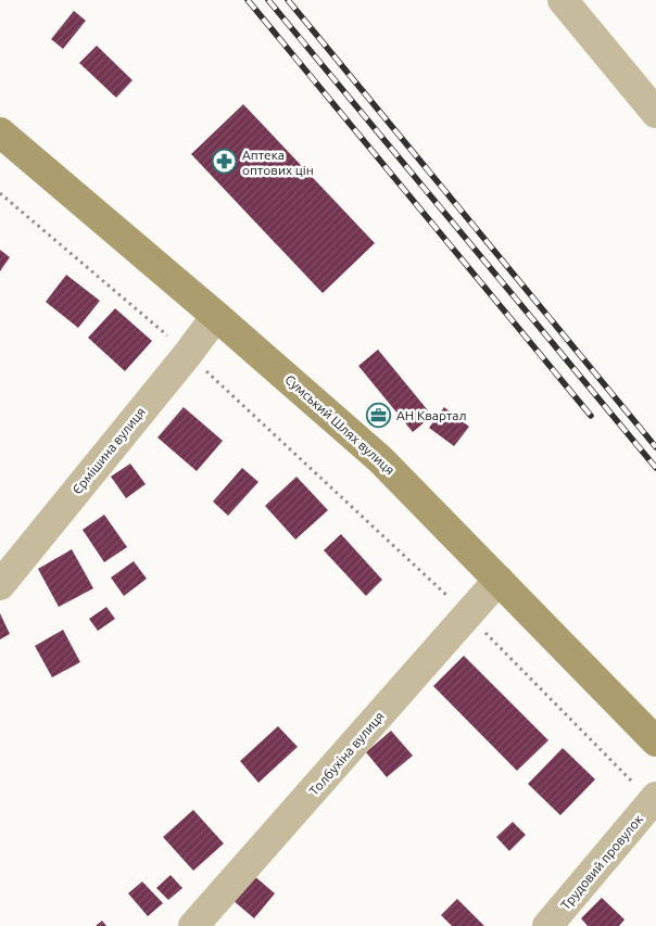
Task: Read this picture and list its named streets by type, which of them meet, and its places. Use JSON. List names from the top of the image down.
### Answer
{
  "streets": {
    "main road": ["Сумський Шлях вулиця"],
    "street": ["Єрмішина вулиця", "Толбухіна вулиця", "Трудовий провулок"]
  },
  "crossings": [
    ["Сумський Шлях вулиця", "Єрмішина вулиця"],
    ["Сумський Шлях вулиця", "Толбухіна вулиця"]
  ],
  "places": {
    "pharmacy": ["Аптека оптових цін"],
    "office": ["АН Квартал"]
  }
}
